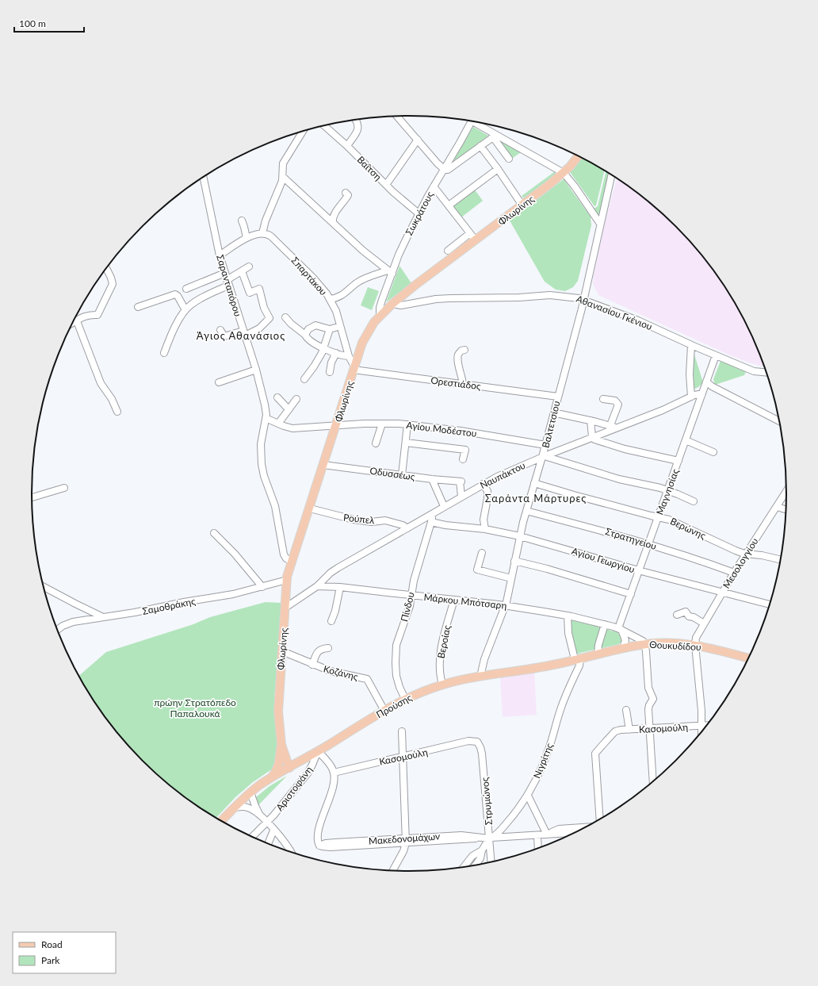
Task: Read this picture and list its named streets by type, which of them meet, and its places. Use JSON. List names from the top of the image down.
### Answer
{
  "streets": {
    "main road": ["Φλωρίνης", "Θουκυδίδου", "Προύσης"],
    "street": [
      "Βαΐτση",
      "Σωκράτους",
      "Σπαρτάκου",
      "Σαρανταπόρου",
      "Αθανασίου Γκένιου",
      "Ορεστιάδος",
      "Βαλτετσίου",
      "Αγίου Μοδέστου",
      "Οδυσσέως",
      "Ναυπάκτου",
      "Μαγνησίας",
      "Ρούπελ",
      "Βερώνης",
      "Στρατηγείου",
      "Αγίου Γεωργίου",
      "Μεσολογγίου",
      "Μάρκου Μπότσαρη",
      "Σαμοθράκης",
      "Πίνδου",
      "Βεροίας",
      "Κοζάνης",
      "Κασομούλη",
      "Νιγρίτης",
      "Αριστοφάνη",
      "Στρυμώνος"
    ]
  },
  "crossings": [
    ["Βαΐτση", "Σωκράτους"],
    ["Φλωρίνης", "Σωκράτους"],
    ["Φλωρίνης", "Σπαρτάκου"],
    ["Φλωρίνης", "Σαρανταπόρου"],
    ["Φλωρίνης", "Αθανασίου Γκένιου"],
    ["Φλωρίνης", "Ορεστιάδος"],
    ["Φλωρίνης", "Αγίου Μοδέστου"],
    ["Φλωρίνης", "Οδυσσέως"],
    ["Φλωρίνης", "Ρούπελ"],
    ["Φλωρίνης", "Σαμοθράκης"],
    ["Φλωρίνης", "Κοζάνης"],
    ["Φλωρίνης", "Προύσης"],
    ["Σπαρτάκου", "Ορεστιάδος"],
    ["Σαρανταπόρου", "Αγίου Μοδέστου"],
    ["Αθανασίου Γκένιου", "Βαλτετσίου"],
    ["Αθανασίου Γκένιου", "Μαγνησίας"],
    ["Ορεστιάδος", "Βαλτετσίου"],
    ["Βαλτετσίου", "Αγίου Μοδέστου"],
    ["Βαλτετσίου", "Ναυπάκτου"],
    ["Βαλτετσίου", "Βερώνης"],
    ["Βαλτετσίου", "Στρατηγείου"],
    ["Βαλτετσίου", "Αγίου Γεωργίου"],
    ["Βαλτετσίου", "Μάρκου Μπότσαρη"],
    ["Βαλτετσίου", "Προύσης"],
    ["Οδυσσέως", "Ναυπάκτου"],
    ["Ναυπάκτου", "Μαγνησίας"],
    ["Ναυπάκτου", "Ρούπελ"],
    ["Ναυπάκτου", "Μάρκου Μπότσαρη"],
    ["Ναυπάκτου", "Πίνδου"],
    ["Μαγνησίας", "Βερώνης"],
    ["Μαγνησίας", "Στρατηγείου"],
    ["Μαγνησίας", "Αγίου Γεωργίου"],
    ["Μαγνησίας", "Μάρκου Μπότσαρη"],
    ["Βερώνης", "Μεσολογγίου"],
    ["Στρατηγείου", "Μεσολογγίου"],
    ["Αγίου Γεωργίου", "Μεσολογγίου"],
    ["Αγίου Γεωργίου", "Πίνδου"],
    ["Μεσολογγίου", "Θουκυδίδου"],
    ["Μάρκου Μπότσαρη", "Πίνδου"],
    ["Μάρκου Μπότσαρη", "Βεροίας"],
    ["Μάρκου Μπότσαρη", "Θουκυδίδου"],
    ["Πίνδου", "Προύσης"],
    ["Βεροίας", "Προύσης"],
    ["Θουκυδίδου", "Προύσης"],
    ["Κοζάνης", "Προύσης"],
    ["Προύσης", "Νιγρίτης"],
    ["Προύσης", "Αριστοφάνη"],
    ["Κασομούλη", "Στρυμώνος"],
    ["Νιγρίτης", "Στρυμώνος"]
  ],
  "districts": ["Άγιος Αθανάσιος", "Σαράντα Μάρτυρες"],
  "parks": ["πρώην Στρατόπεδο Παπαλουκά"],
  "legend": ["Road", "Park"],
  "scale_bar": "100 m"
}
